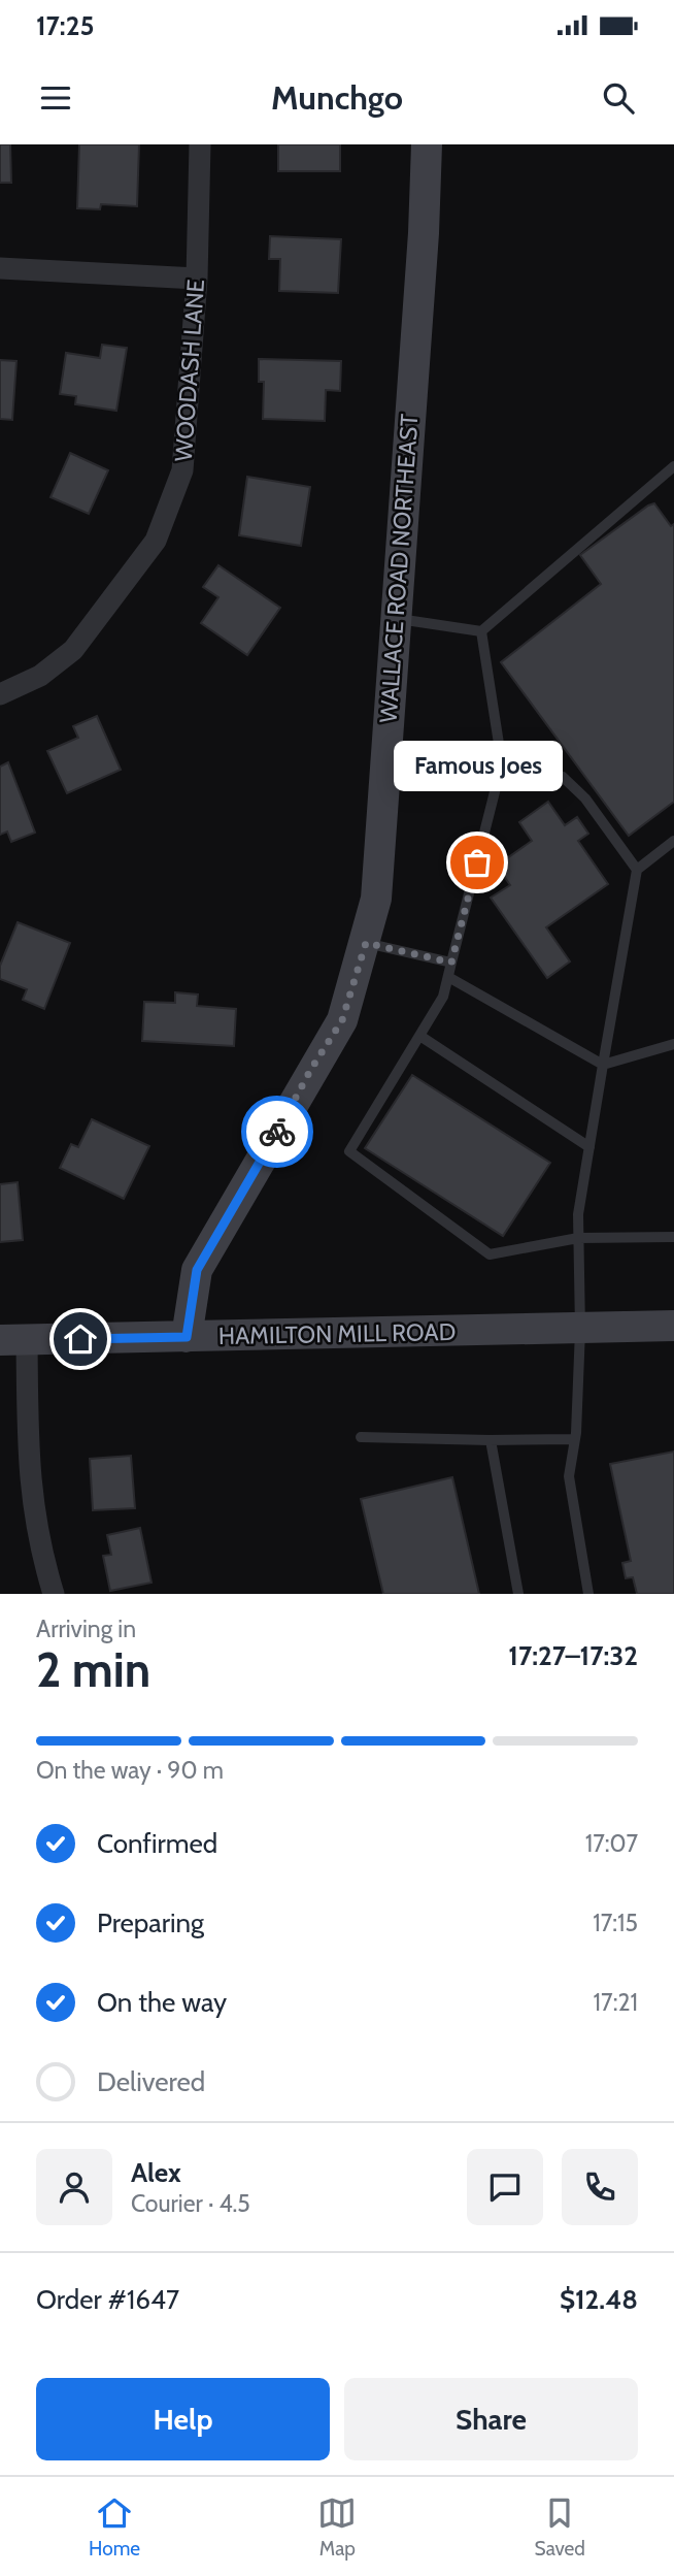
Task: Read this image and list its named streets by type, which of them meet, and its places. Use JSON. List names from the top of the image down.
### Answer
{
  "streets": {
    "street": ["WOODASH LANE", "WALLACE ROAD NORTHEAST", "HAMILTON MILL ROAD"]
  },
  "crossings": [
    ["WALLACE ROAD NORTHEAST", "HAMILTON MILL ROAD"]
  ],
  "places": ["Famous Joes"],
  "page": {
    "status": "17:25",
    "header": "Munchgo",
    "bubble": "Famous Joes",
    "heading": ["2 min", "Arriving in", "17:27–17:32"],
    "panel": [
      "Alex",
      "Courier · 4.5",
      "Order #1647",
      "$12.48"
    ],
    "bar": "On the way · 90 m",
    "list": [
      ["Confirmed", "17:07"],
      ["Preparing", "17:15"],
      ["On the way", "17:21"],
      "Delivered"
    ],
    "buttons": ["Help", "Share"],
    "tabs": ["Home", "Map", "Saved"]
  }
}
